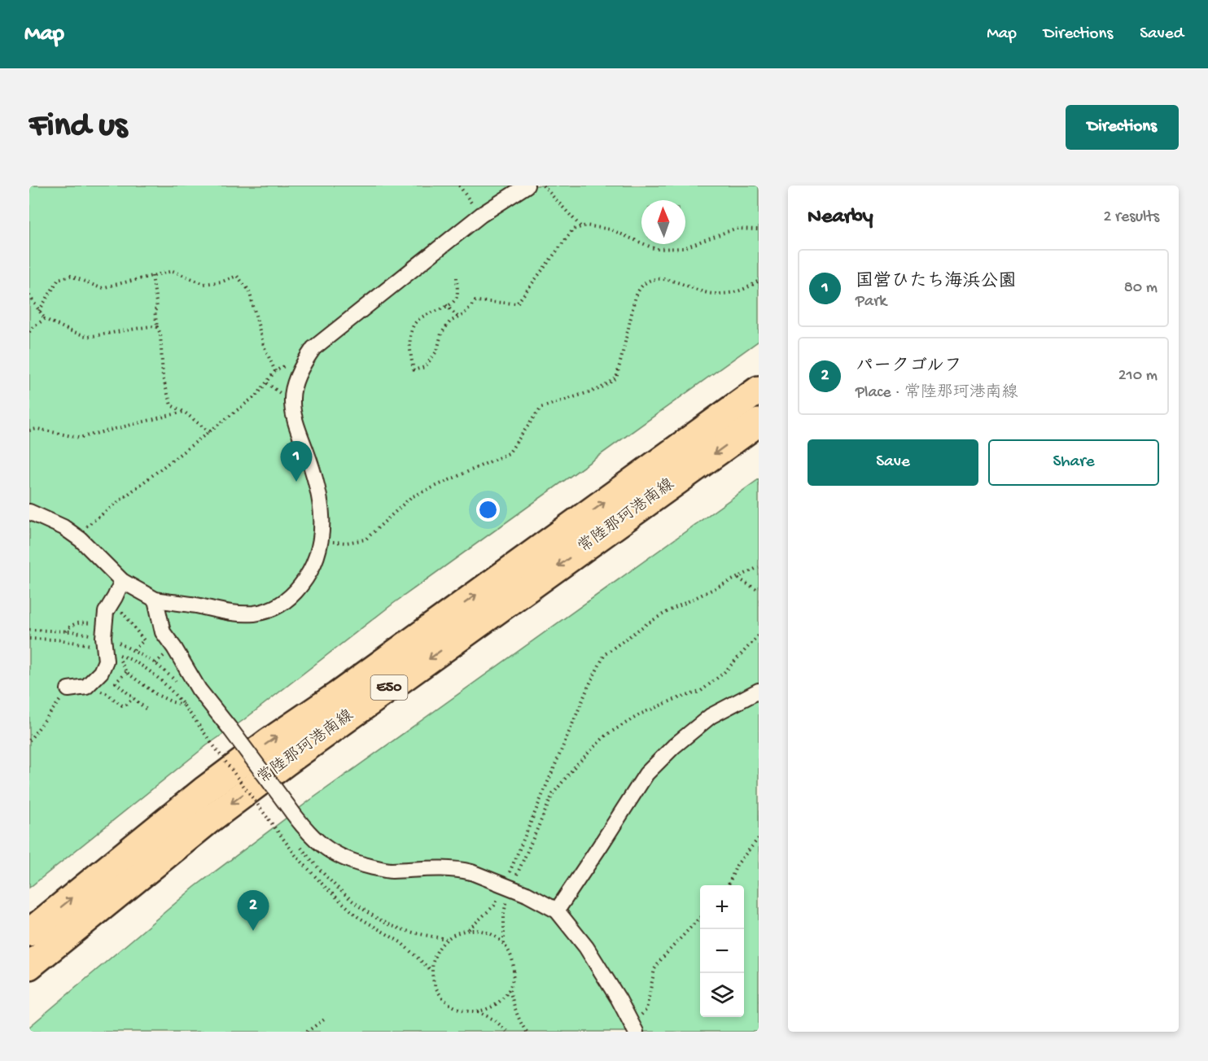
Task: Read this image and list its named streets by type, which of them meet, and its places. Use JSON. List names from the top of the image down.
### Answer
{
  "streets": {
    "highway": ["常陸那珂港南線", "E50"]
  },
  "north": "top",
  "page": {
    "header": "Map",
    "nav": ["Map", "Directions", "Saved"],
    "buttons": [
      "Directions",
      ["Save", "Share"]
    ],
    "title": "Find us",
    "heading": ["Nearby", "2 results"],
    "list": [
      {
        "mark": "1",
        "name": "国営ひたち海浜公園",
        "note": "Park",
        "value": "80 m"
      },
      {
        "mark": "2",
        "name": "パークゴルフ",
        "note": "Place · 常陸那珂港南線",
        "value": "210 m"
      }
    ],
    "pins": ["1", "2"],
    "map_buttons": ["+", "−"]
  }
}
